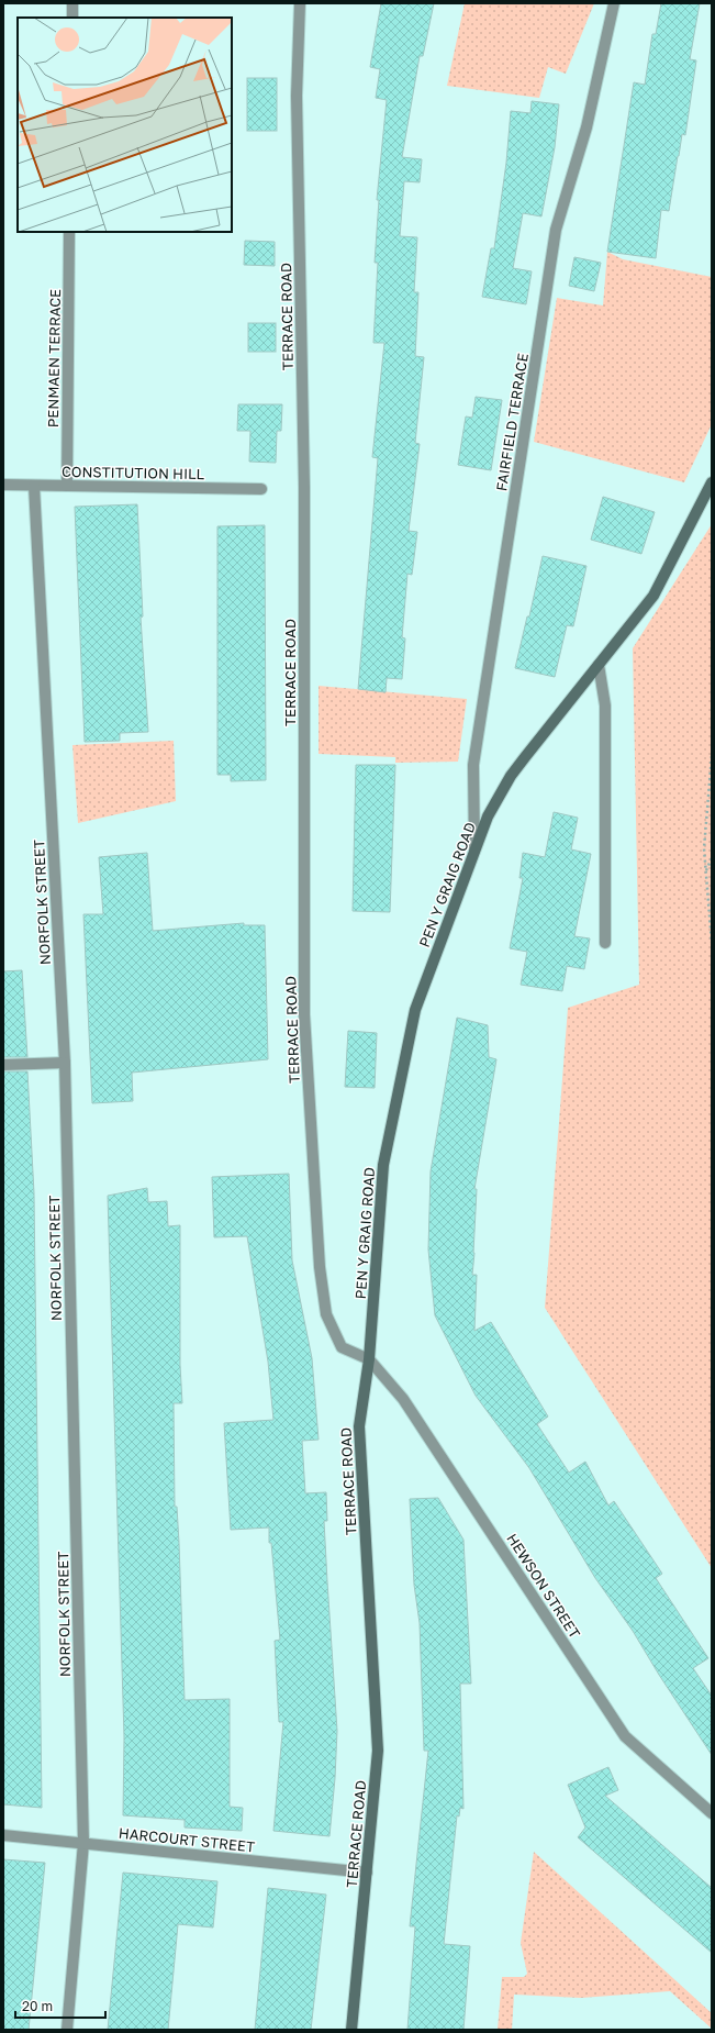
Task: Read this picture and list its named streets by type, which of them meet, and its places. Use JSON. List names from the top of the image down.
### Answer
{
  "streets": {
    "street": [
      "TERRACE ROAD",
      "PENMAEN TERRACE",
      "FAIRFIELD TERRACE",
      "CONSTITUTION HILL",
      "PEN Y GRAIG ROAD",
      "NORFOLK STREET",
      "HEWSON STREET",
      "HARCOURT STREET"
    ]
  },
  "crossings": [
    ["TERRACE ROAD", "PEN Y GRAIG ROAD"],
    ["TERRACE ROAD", "HEWSON STREET"],
    ["TERRACE ROAD", "HARCOURT STREET"],
    ["PENMAEN TERRACE", "CONSTITUTION HILL"],
    ["FAIRFIELD TERRACE", "PEN Y GRAIG ROAD"],
    ["CONSTITUTION HILL", "NORFOLK STREET"],
    ["PEN Y GRAIG ROAD", "HEWSON STREET"],
    ["NORFOLK STREET", "HARCOURT STREET"]
  ],
  "scale_bar": "20 m"
}
